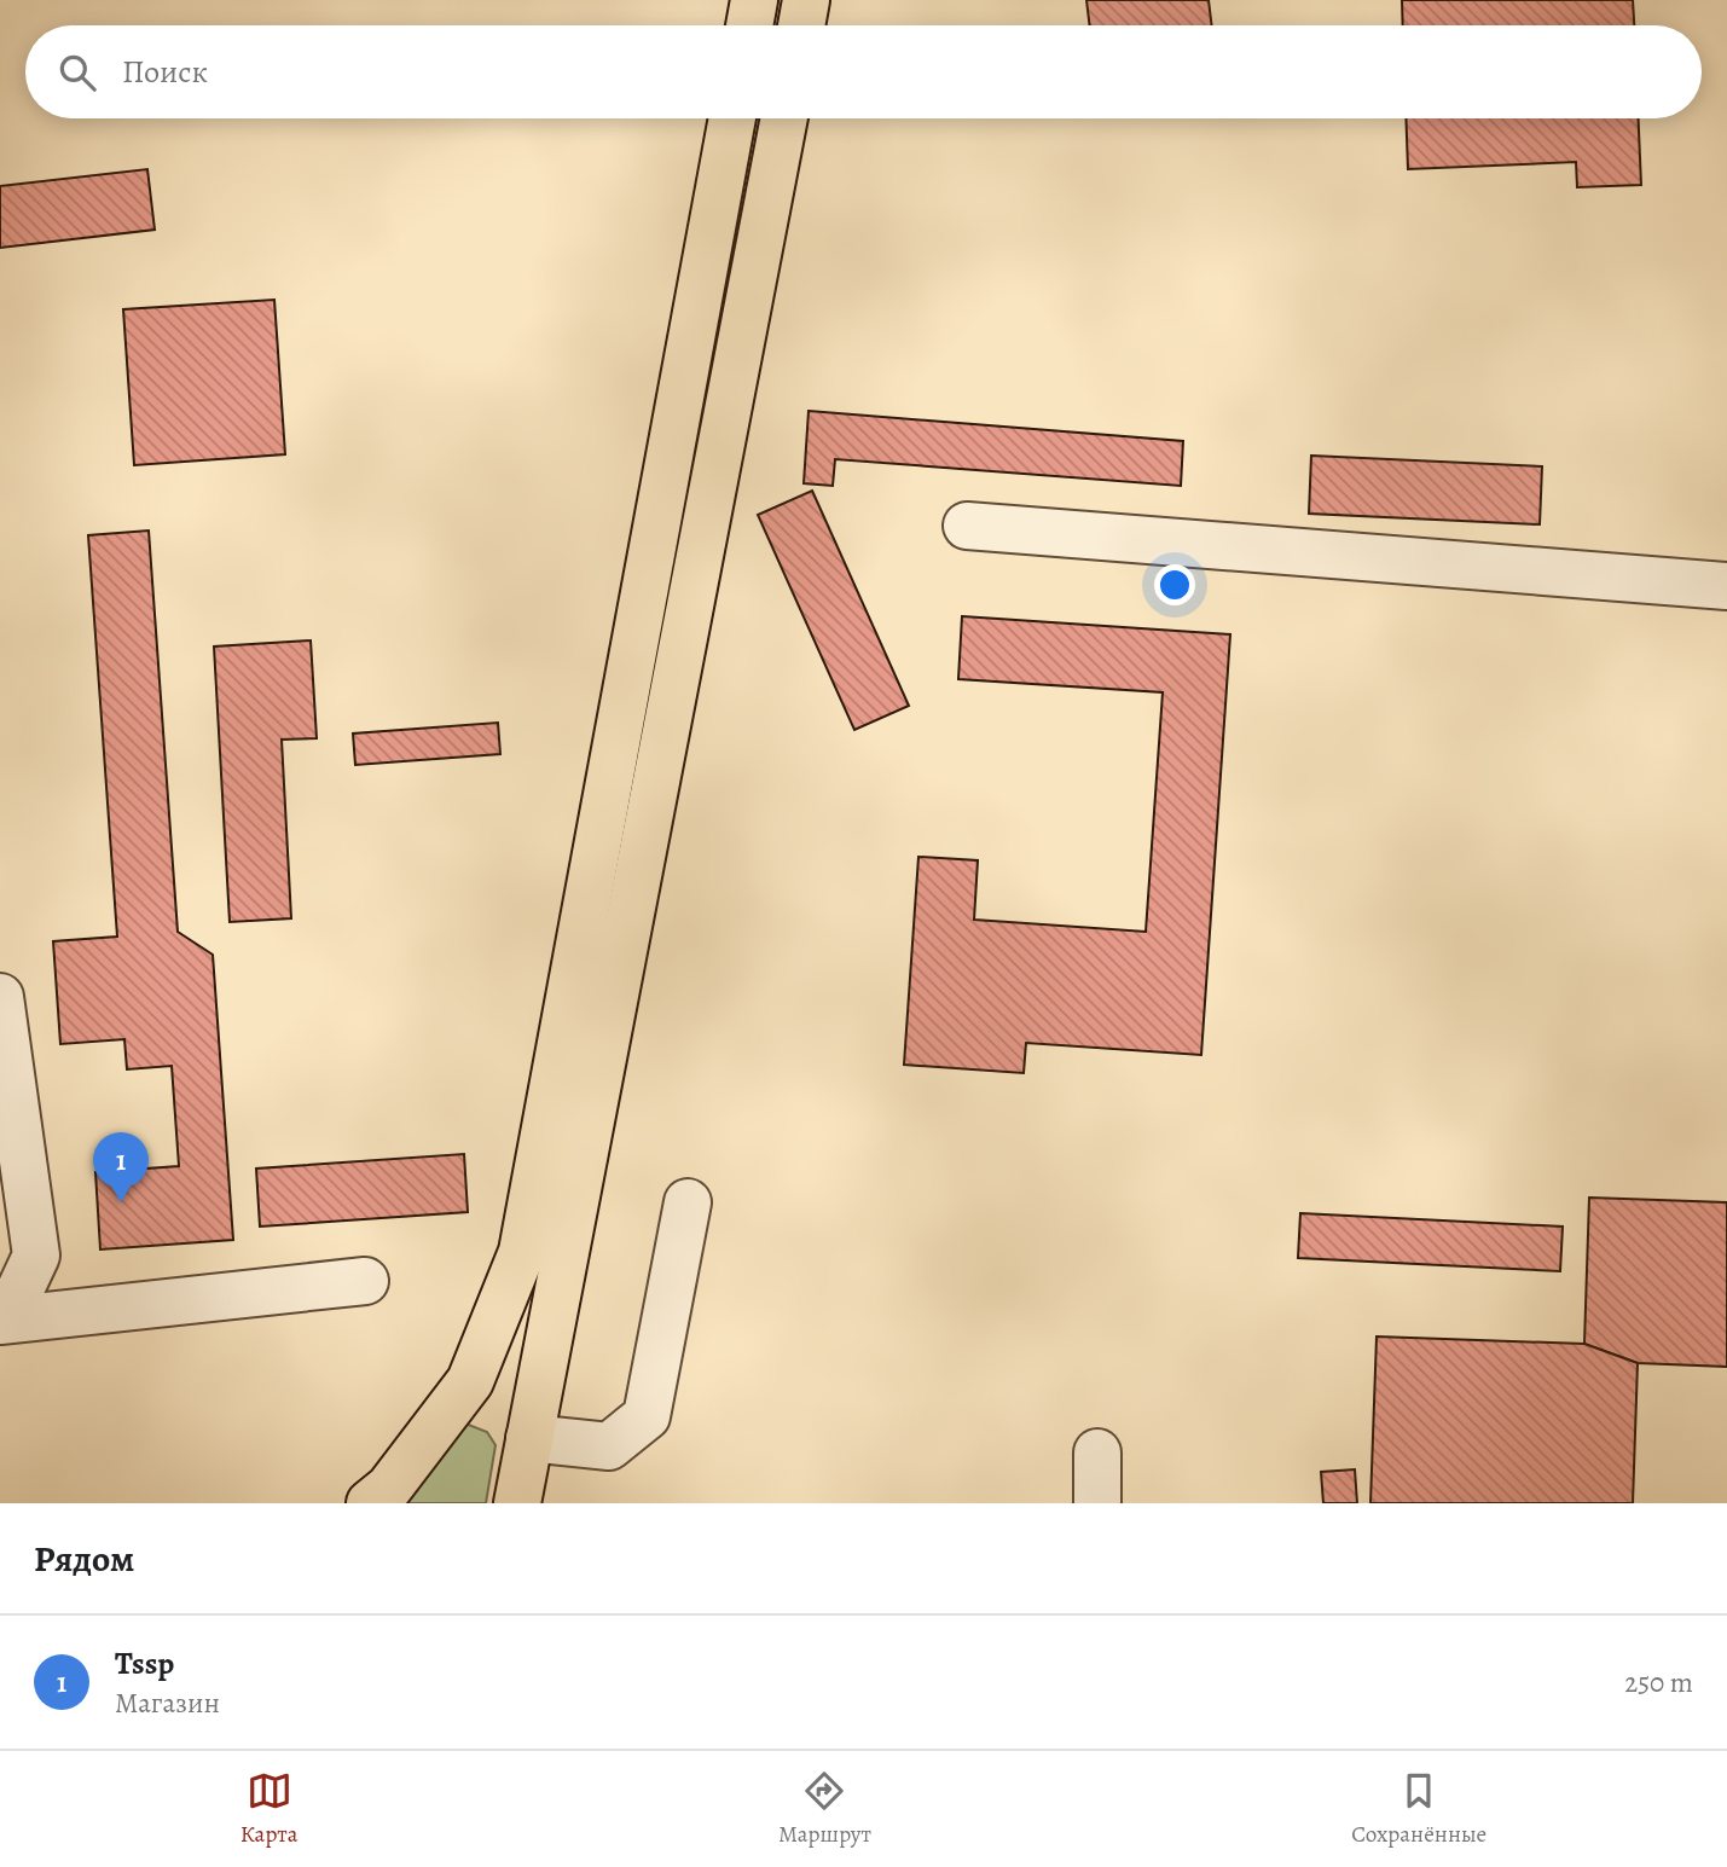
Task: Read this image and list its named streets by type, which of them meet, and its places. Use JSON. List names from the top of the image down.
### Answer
{
  "page": {
    "search": "Поиск",
    "pins": "1",
    "heading": "Рядом",
    "list": [
      {
        "mark": "1",
        "name": "Tssp",
        "note": "Магазин",
        "value": "250 m"
      }
    ],
    "nav": ["Карта", "Маршрут", "Сохранённые"]
  }
}
